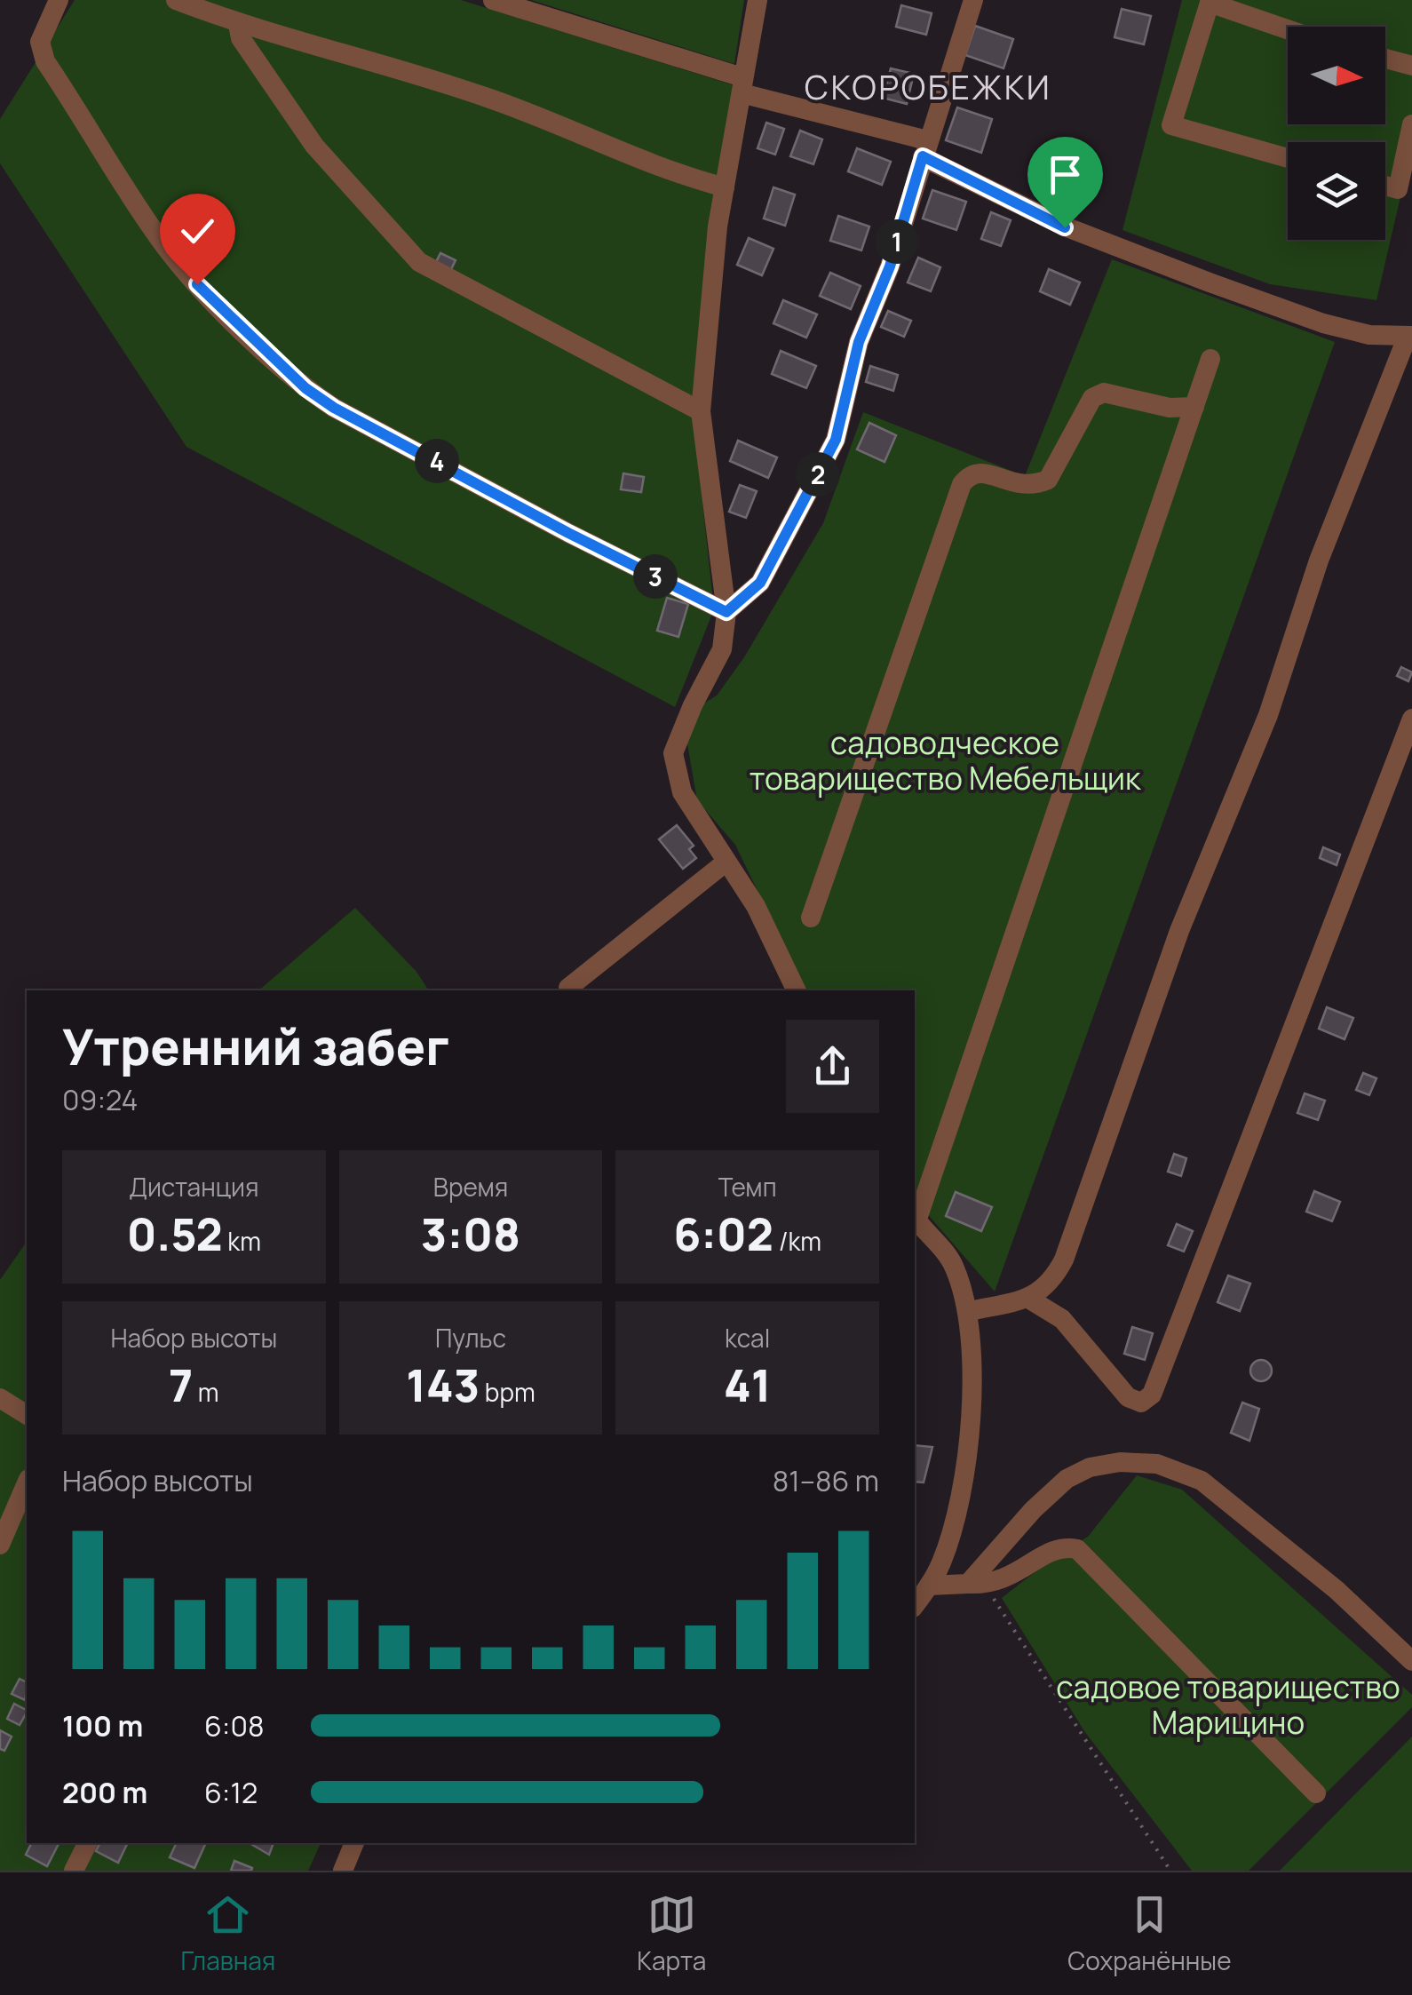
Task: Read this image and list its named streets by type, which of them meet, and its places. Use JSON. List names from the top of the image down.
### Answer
{
  "districts": ["СКОРОБЕЖКИ"],
  "parks": ["садоводческое товарищество Мебельщик", "садовое товарищество Марицино"],
  "north": "right",
  "page": {
    "pins": [
      "1",
      "4",
      "2",
      "3"
    ],
    "heading": ["Утренний забег", "09:24"],
    "stats": [
      ["Дистанция", "0.52 km"],
      ["Время", "3:08"],
      ["Темп", "6:02 /km"],
      ["Набор высоты", "7 m"],
      ["Пульс", "143 bpm"],
      ["kcal", "41"]
    ],
    "chart": ["Набор высоты", "81–86 m"],
    "list": [
      {
        "name": "100 m",
        "note": "6:08"
      },
      {
        "name": "200 m",
        "note": "6:12"
      }
    ],
    "tabs": ["Главная", "Карта", "Сохранённые"]
  }
}
